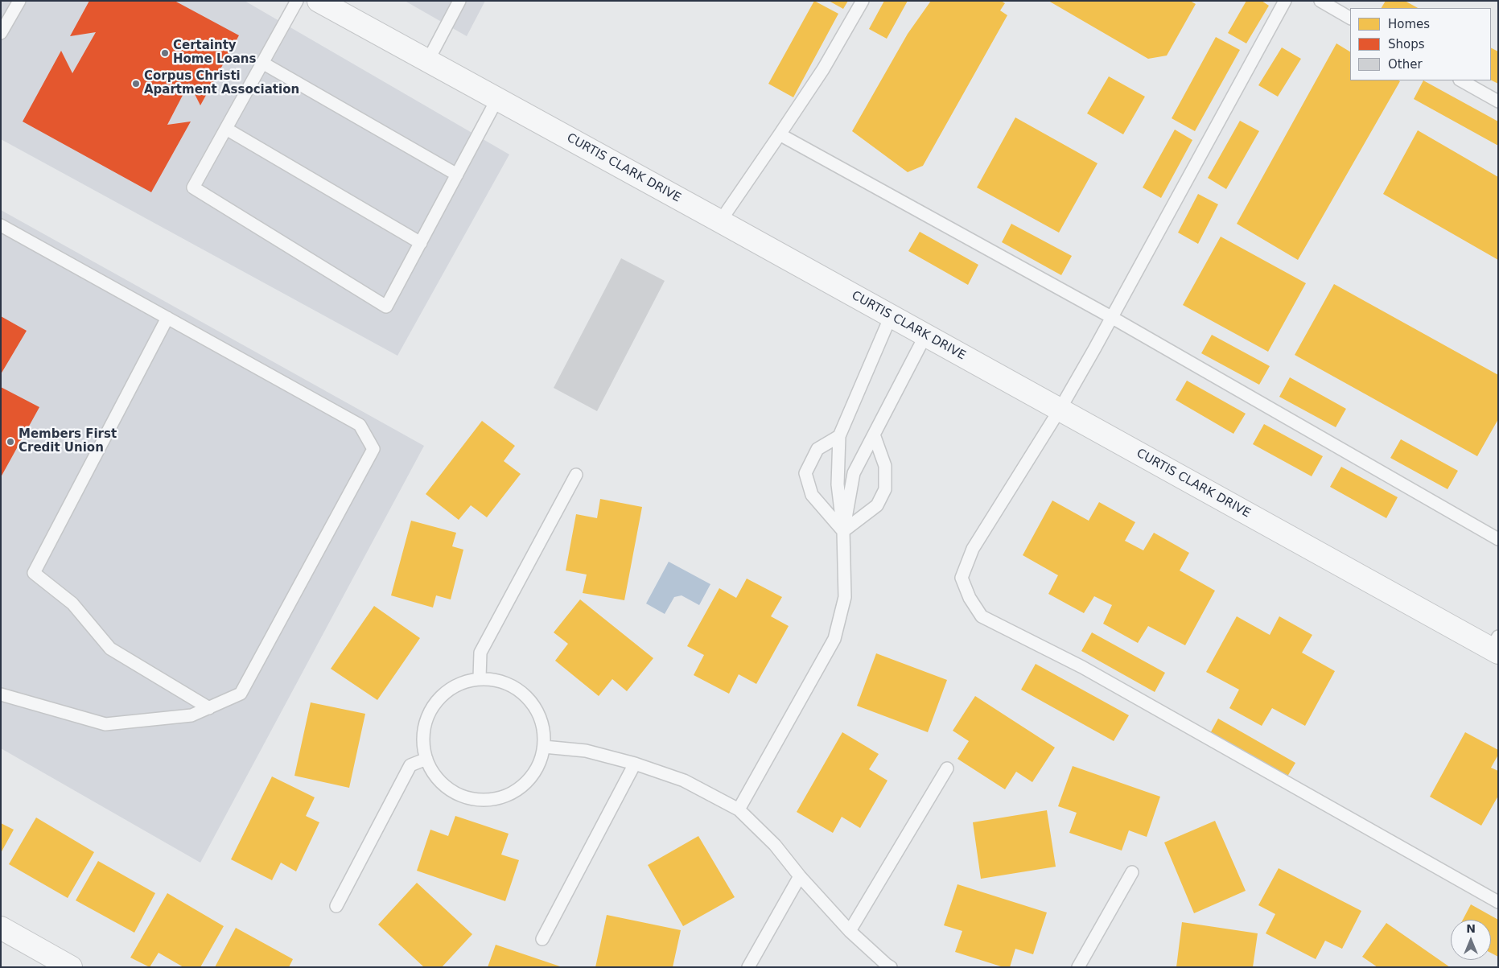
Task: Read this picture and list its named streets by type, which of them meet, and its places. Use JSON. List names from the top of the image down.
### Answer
{
  "streets": {
    "street": ["CURTIS CLARK DRIVE"]
  },
  "places": ["Certainty Home Loans", "Corpus Christi Apartment Association", "Members First Credit Union"],
  "legend": ["Homes", "Shops", "Other"],
  "north": "top"
}
